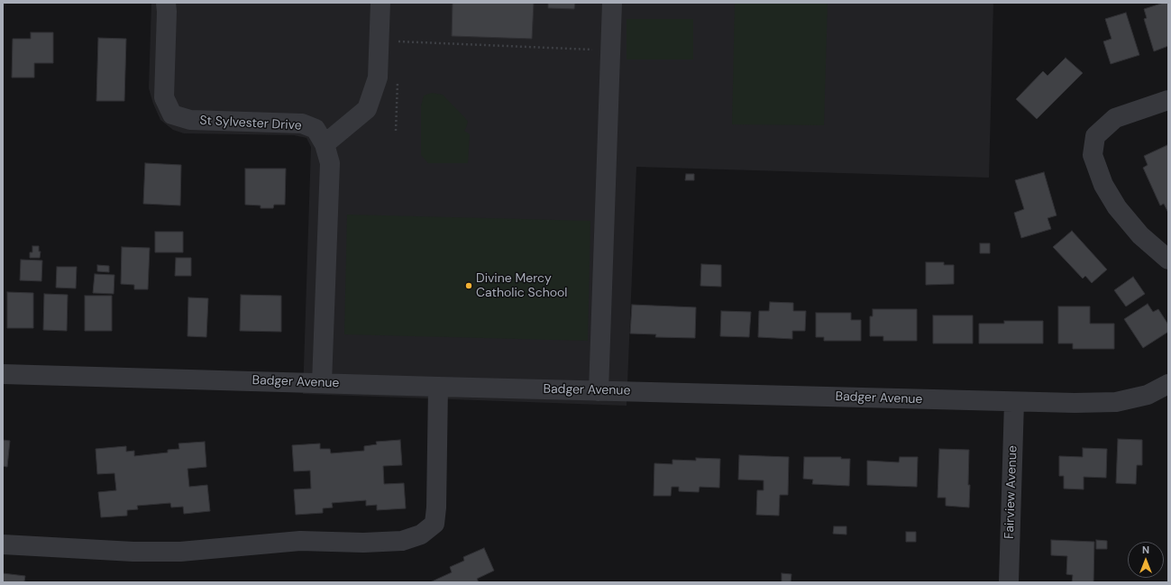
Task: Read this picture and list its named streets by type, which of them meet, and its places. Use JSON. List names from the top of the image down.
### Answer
{
  "streets": {
    "street": ["St Sylvester Drive", "Badger Avenue", "Fairview Avenue"]
  },
  "crossings": [
    ["St Sylvester Drive", "Badger Avenue"],
    ["Badger Avenue", "Fairview Avenue"]
  ],
  "places": ["Divine Mercy Catholic School"],
  "north": "top"
}
